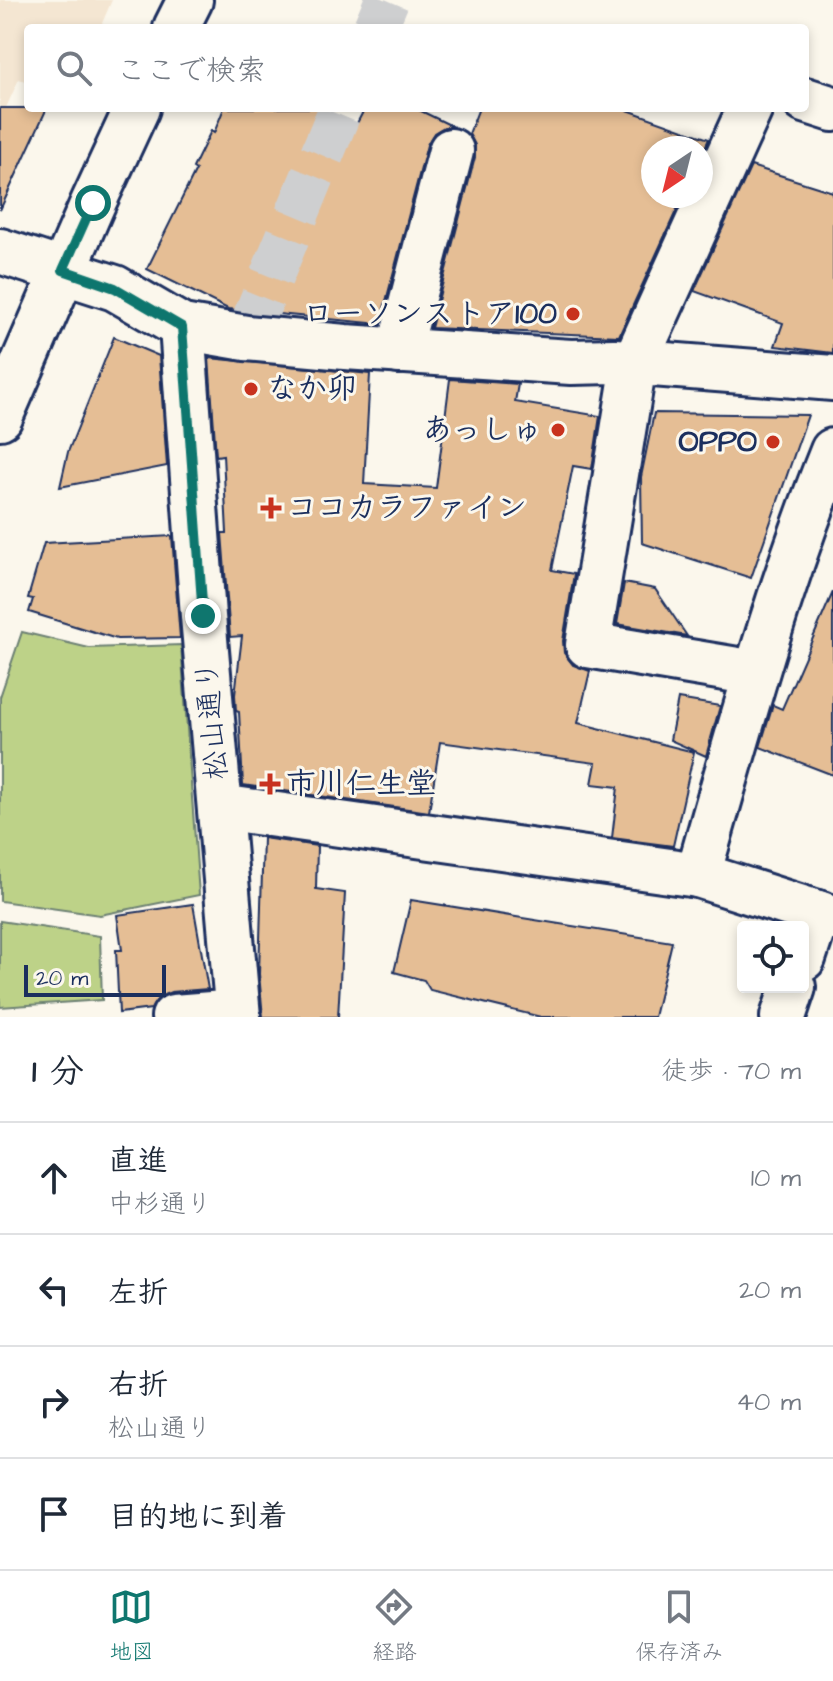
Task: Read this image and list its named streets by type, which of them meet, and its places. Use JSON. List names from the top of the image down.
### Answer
{
  "streets": {
    "street": ["松山通り"]
  },
  "places": {
    "other": [
      "ローソンストア100",
      "なか卯",
      "あっしゅ",
      "OPPO"
    ],
    "health": ["ココカラファイン", "市川仁生堂"]
  },
  "scale_bar": "20 m",
  "north": "bottom left",
  "page": {
    "search": "ここで検索",
    "scale": "20 m",
    "heading": ["1 分", "徒歩 · 70 m"],
    "list": [
      ["直進", "中杉通り", "10 m"],
      ["左折", "20 m"],
      ["右折", "松山通り", "40 m"],
      "目的地に到着"
    ],
    "nav": ["地図", "経路", "保存済み"]
  }
}
